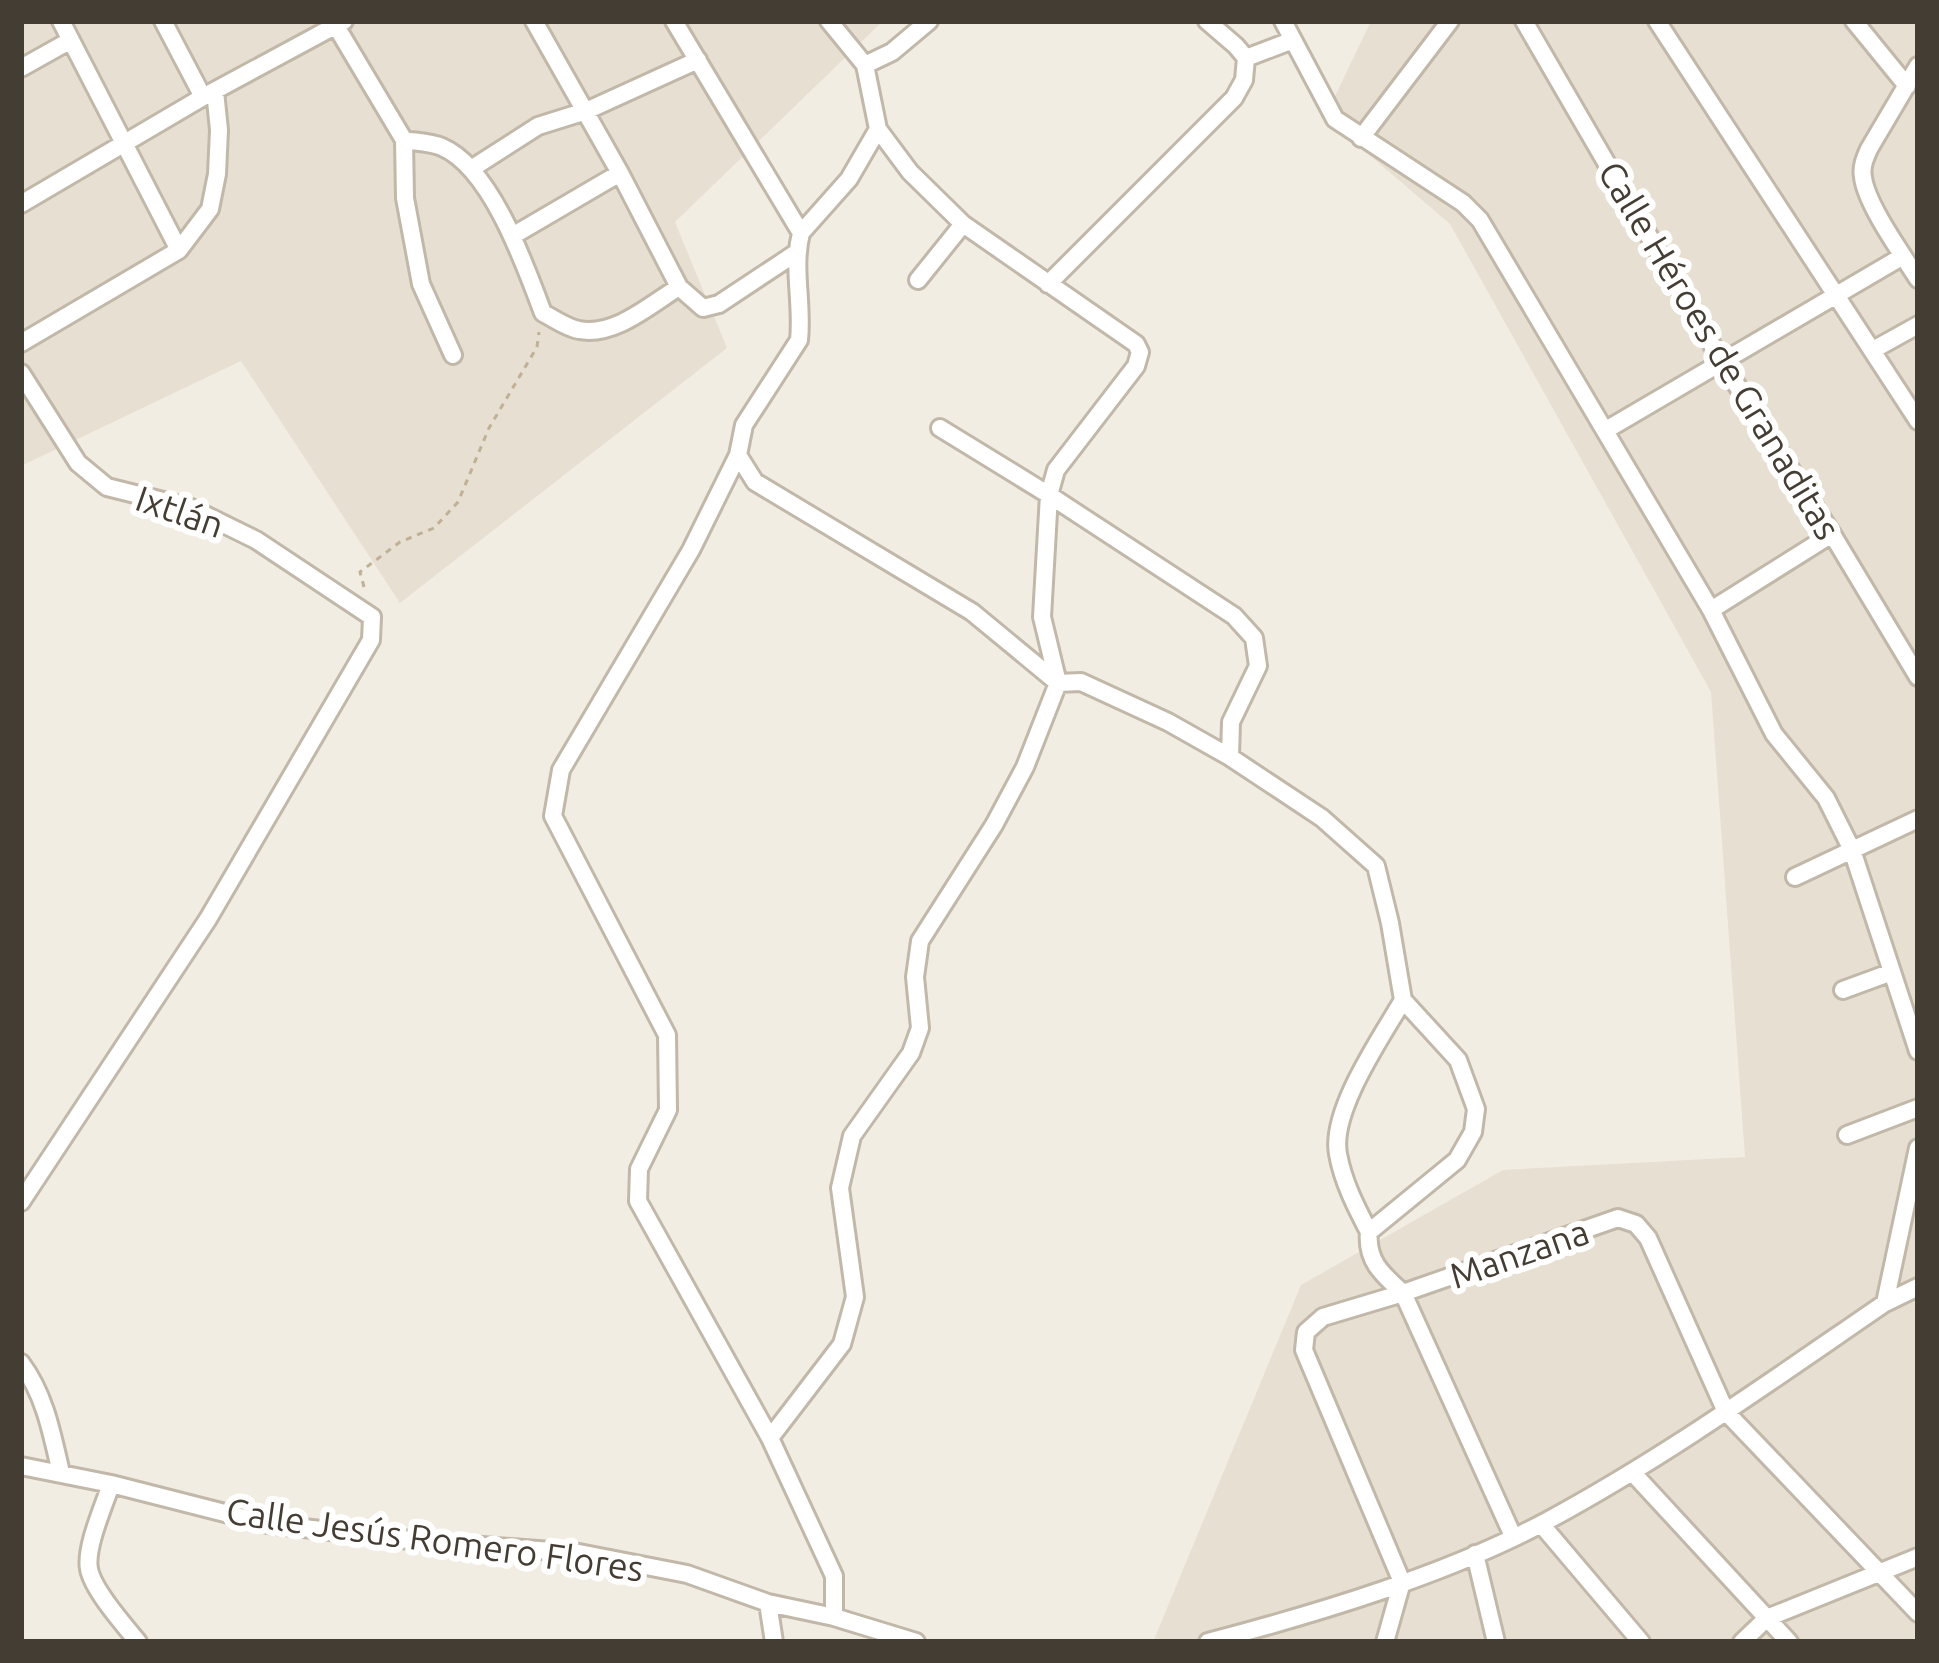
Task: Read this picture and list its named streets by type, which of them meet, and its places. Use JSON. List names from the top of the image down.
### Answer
{
  "streets": {
    "street": [
      "Calle Héroes de Granaditas",
      "Ixtlán",
      "Manzana",
      "Calle Jesús Romero Flores"
    ]
  }
}
